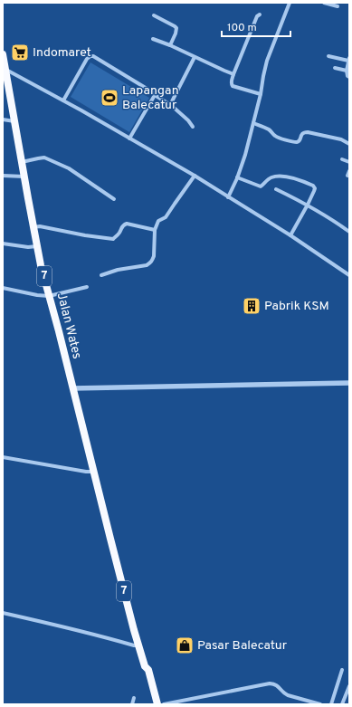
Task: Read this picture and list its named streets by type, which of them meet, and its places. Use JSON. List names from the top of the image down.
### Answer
{
  "streets": {
    "highway": ["7", "Jalan Wates"]
  },
  "crossings": [
    ["7", "Jalan Wates"]
  ],
  "places": {
    "supermarket": ["Indomaret"],
    "sports": ["Lapangan Balecatur"],
    "building": ["Pabrik KSM"],
    "shop": ["Pasar Balecatur"]
  },
  "scale_bar": "100 m"
}
